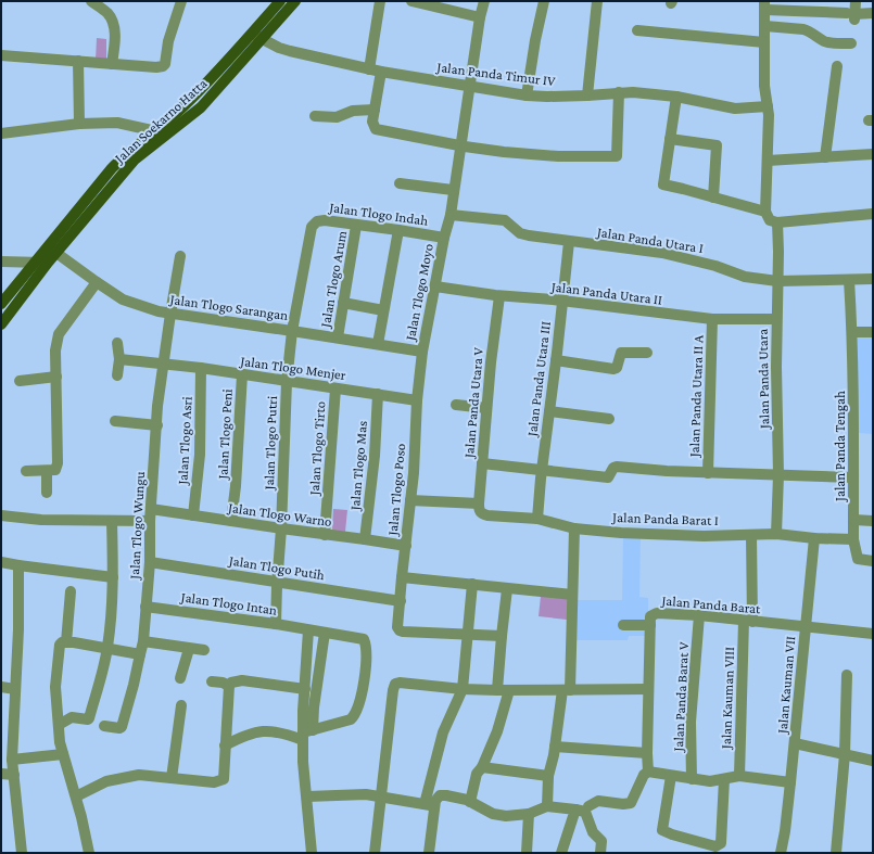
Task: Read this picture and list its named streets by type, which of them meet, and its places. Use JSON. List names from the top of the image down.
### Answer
{
  "streets": {
    "main road": ["Jalan Soekarno Hatta"],
    "street": [
      "Jalan Panda Timur IV",
      "Jalan Tlogo Indah",
      "Jalan Panda Utara I",
      "Jalan Tlogo Arum",
      "Jalan Tlogo Moyo",
      "Jalan Panda Utara II",
      "Jalan Tlogo Sarangan",
      "Jalan Tlogo Menjer",
      "Jalan Panda Utara III",
      "Jalan Panda Utara",
      "Jalan Panda Utara II A",
      "Jalan Panda Utara V",
      "Jalan Tlogo Peni",
      "Jalan Tlogo Asri",
      "Jalan Tlogo Putri",
      "Jalan Panda Tengah",
      "Jalan Tlogo Tirto",
      "Jalan Tlogo Mas",
      "Jalan Tlogo Poso",
      "Jalan Tlogo Warno",
      "Jalan Panda Barat I",
      "Jalan Tlogo Wungu",
      "Jalan Tlogo Putih",
      "Jalan Tlogo Intan",
      "Jalan Panda Barat",
      "Jalan Kauman VII",
      "Jalan Panda Barat V",
      "Jalan Kauman VIII"
    ]
  },
  "crossings": [
    ["Jalan Panda Timur IV", "Jalan Soekarno Hatta"],
    ["Jalan Panda Timur IV", "Jalan Tlogo Moyo"],
    ["Jalan Soekarno Hatta", "Jalan Tlogo Sarangan"],
    ["Jalan Tlogo Indah", "Jalan Tlogo Arum"],
    ["Jalan Tlogo Indah", "Jalan Tlogo Moyo"],
    ["Jalan Tlogo Indah", "Jalan Tlogo Putri"],
    ["Jalan Panda Utara I", "Jalan Tlogo Moyo"],
    ["Jalan Panda Utara I", "Jalan Panda Utara III"],
    ["Jalan Panda Utara I", "Jalan Panda Utara"],
    ["Jalan Panda Utara I", "Jalan Panda Tengah"],
    ["Jalan Tlogo Arum", "Jalan Tlogo Sarangan"],
    ["Jalan Tlogo Moyo", "Jalan Panda Utara II"],
    ["Jalan Tlogo Moyo", "Jalan Tlogo Sarangan"],
    ["Jalan Tlogo Moyo", "Jalan Tlogo Poso"],
    ["Jalan Panda Utara II", "Jalan Panda Utara III"],
    ["Jalan Panda Utara II", "Jalan Panda Utara"],
    ["Jalan Panda Utara II", "Jalan Panda Utara II A"],
    ["Jalan Panda Utara II", "Jalan Panda Utara V"],
    ["Jalan Tlogo Sarangan", "Jalan Tlogo Putri"],
    ["Jalan Tlogo Sarangan", "Jalan Tlogo Poso"],
    ["Jalan Tlogo Sarangan", "Jalan Tlogo Wungu"],
    ["Jalan Tlogo Menjer", "Jalan Tlogo Peni"],
    ["Jalan Tlogo Menjer", "Jalan Tlogo Asri"],
    ["Jalan Tlogo Menjer", "Jalan Tlogo Putri"],
    ["Jalan Tlogo Menjer", "Jalan Tlogo Tirto"],
    ["Jalan Tlogo Menjer", "Jalan Tlogo Mas"],
    ["Jalan Tlogo Menjer", "Jalan Tlogo Poso"],
    ["Jalan Tlogo Menjer", "Jalan Tlogo Wungu"],
    ["Jalan Panda Utara III", "Jalan Panda Barat I"],
    ["Jalan Panda Utara", "Jalan Panda Barat I"],
    ["Jalan Panda Utara V", "Jalan Panda Barat I"],
    ["Jalan Tlogo Peni", "Jalan Tlogo Warno"],
    ["Jalan Tlogo Asri", "Jalan Tlogo Warno"],
    ["Jalan Tlogo Putri", "Jalan Tlogo Warno"],
    ["Jalan Tlogo Putri", "Jalan Tlogo Putih"],
    ["Jalan Tlogo Putri", "Jalan Tlogo Intan"],
    ["Jalan Panda Tengah", "Jalan Panda Barat I"],
    ["Jalan Tlogo Tirto", "Jalan Tlogo Warno"],
    ["Jalan Tlogo Mas", "Jalan Tlogo Warno"],
    ["Jalan Tlogo Poso", "Jalan Tlogo Warno"],
    ["Jalan Tlogo Poso", "Jalan Panda Barat I"],
    ["Jalan Tlogo Poso", "Jalan Tlogo Putih"],
    ["Jalan Tlogo Warno", "Jalan Tlogo Wungu"],
    ["Jalan Panda Barat I", "Jalan Kauman VII"],
    ["Jalan Panda Barat I", "Jalan Kauman VIII"],
    ["Jalan Tlogo Wungu", "Jalan Tlogo Putih"],
    ["Jalan Tlogo Wungu", "Jalan Tlogo Intan"],
    ["Jalan Panda Barat", "Jalan Kauman VII"],
    ["Jalan Panda Barat", "Jalan Panda Barat V"],
    ["Jalan Panda Barat", "Jalan Kauman VIII"]
  ]
}
